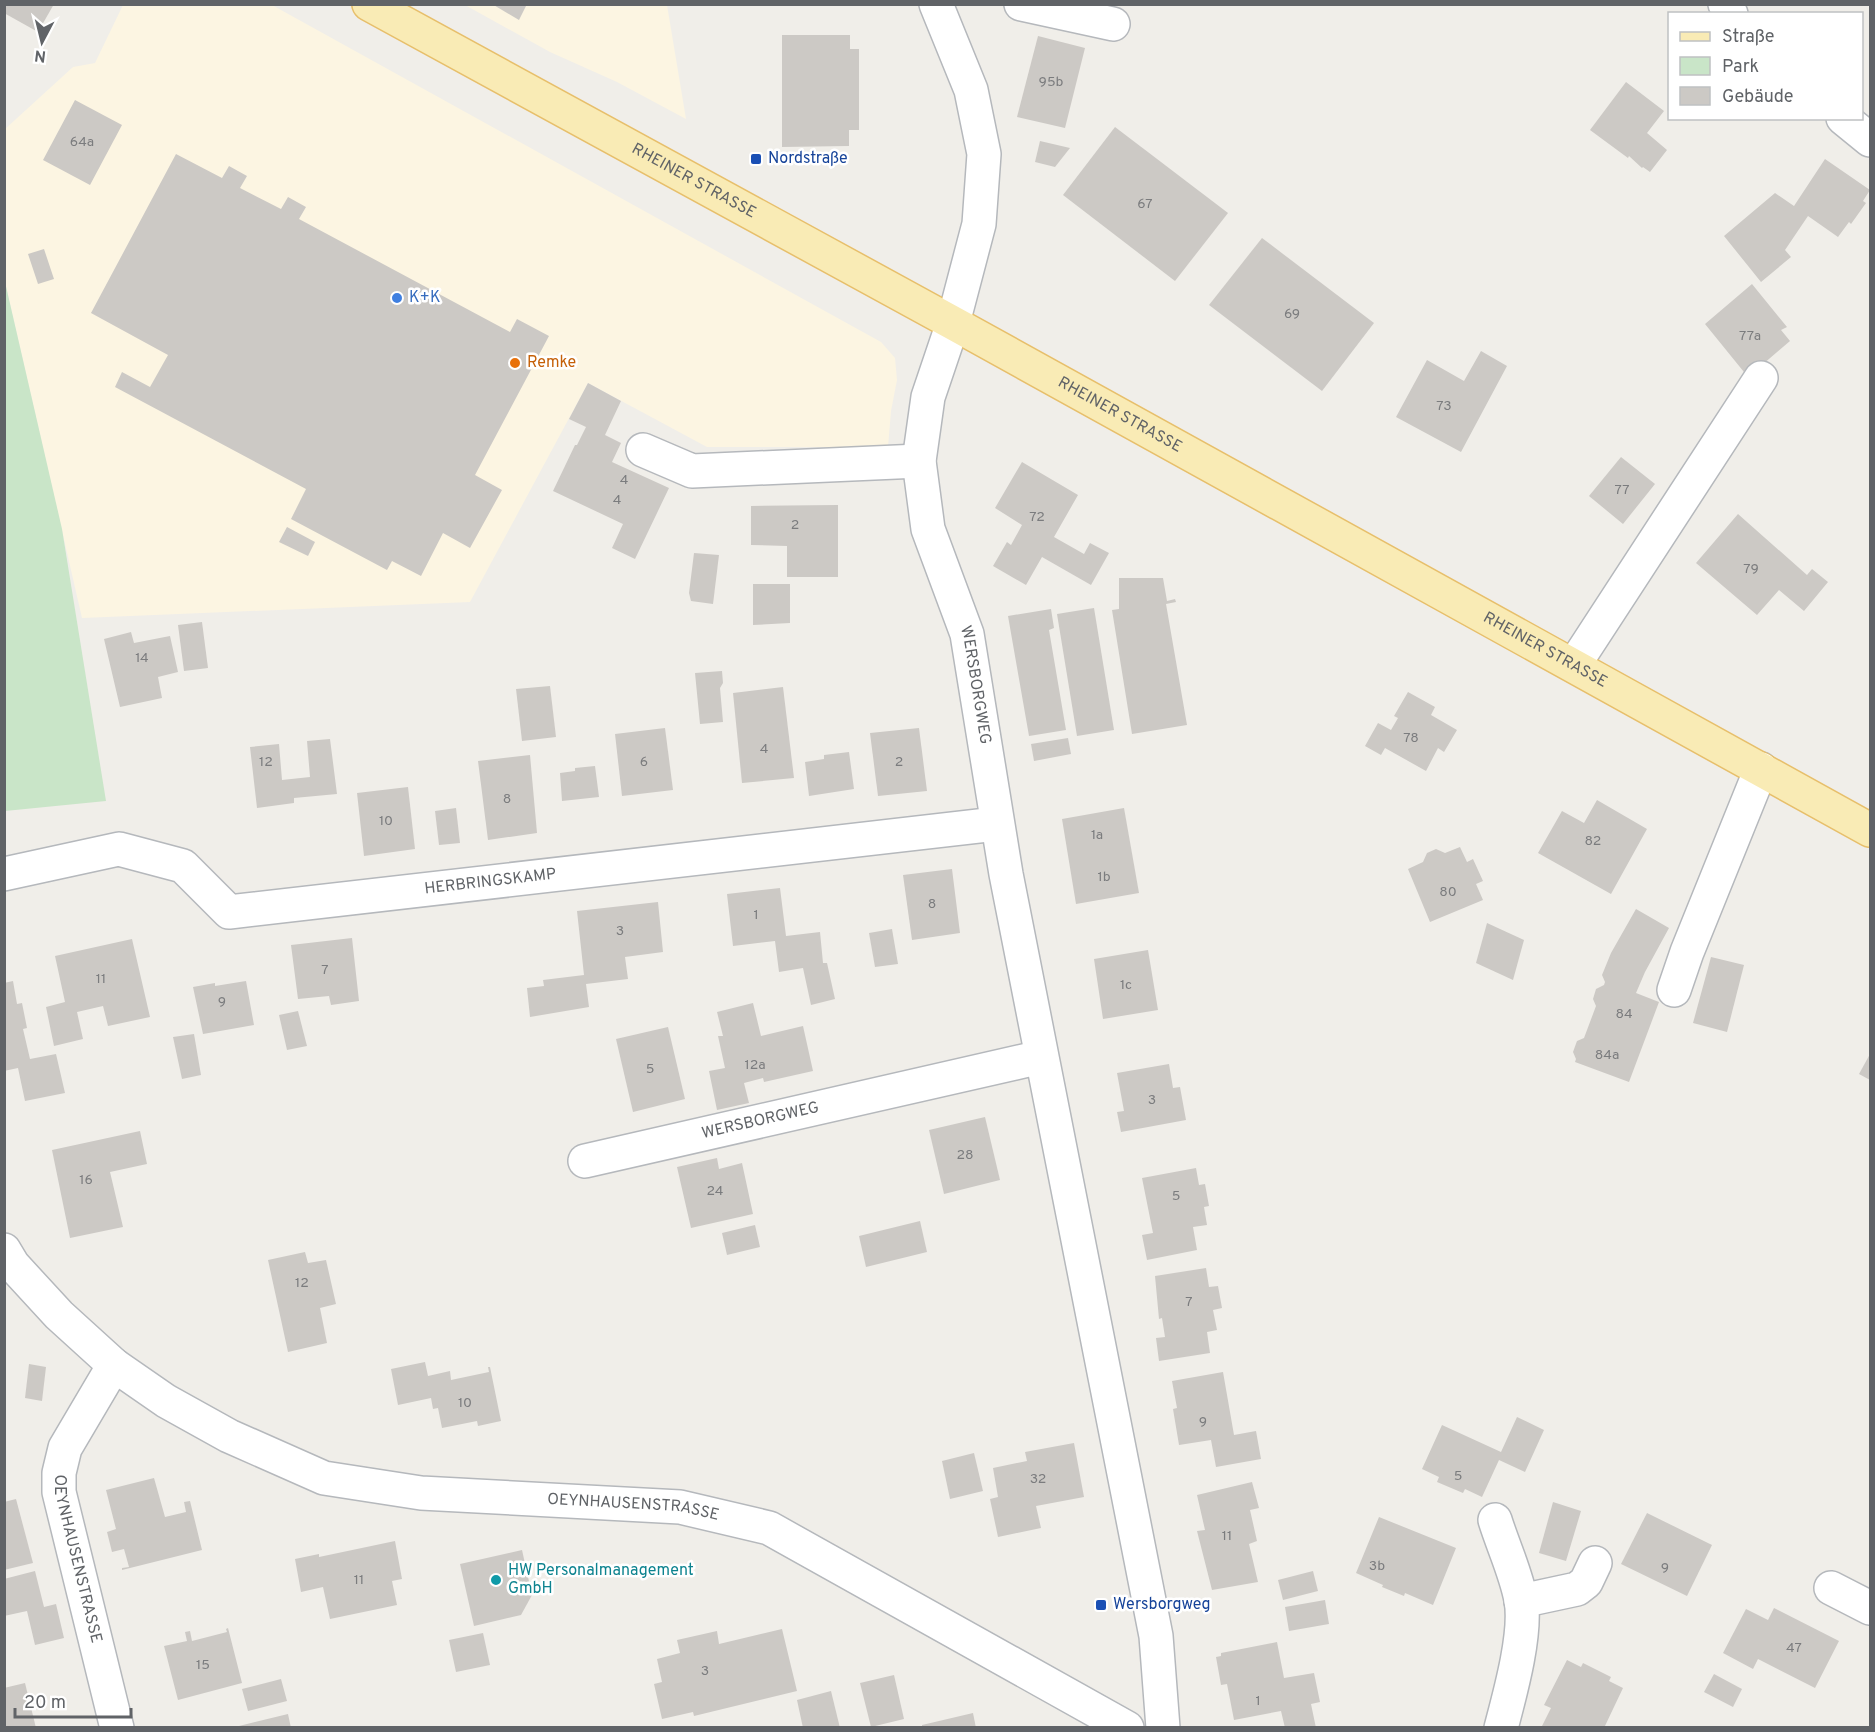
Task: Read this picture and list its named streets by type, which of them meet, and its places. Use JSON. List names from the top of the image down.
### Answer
{
  "streets": {
    "main road": ["RHEINER STRASSE"],
    "street": ["WERSBORGWEG", "HERBRINGSKAMP", "OEYNHAUSENSTRASSE"]
  },
  "crossings": [
    ["RHEINER STRASSE", "WERSBORGWEG"],
    ["WERSBORGWEG", "HERBRINGSKAMP"]
  ],
  "places": {
    "transit": ["Nordstraße", "Wersborgweg"],
    "other": ["K+K", "Remke", "HW Personalmanagement GmbH"]
  },
  "house_numbers": [
    "95b",
    "64a",
    "67",
    "69",
    "77a",
    "73",
    "4",
    "77",
    "4",
    "72",
    "2",
    "79",
    "14",
    "78",
    "4",
    "12",
    "6",
    "2",
    "8",
    "10",
    "1a",
    "82",
    "1b",
    "80",
    "8",
    "1",
    "3",
    "7",
    "11",
    "1c",
    "9",
    "84",
    "84a",
    "12a",
    "5",
    "3",
    "28",
    "16",
    "24",
    "5",
    "12",
    "7",
    "10",
    "9",
    "5",
    "32",
    "11",
    "3b",
    "9",
    "11",
    "47",
    "15",
    "3",
    "1"
  ],
  "legend": ["Straße", "Park", "Gebäude"],
  "scale_bar": "20 m",
  "north": "bottom"
}
